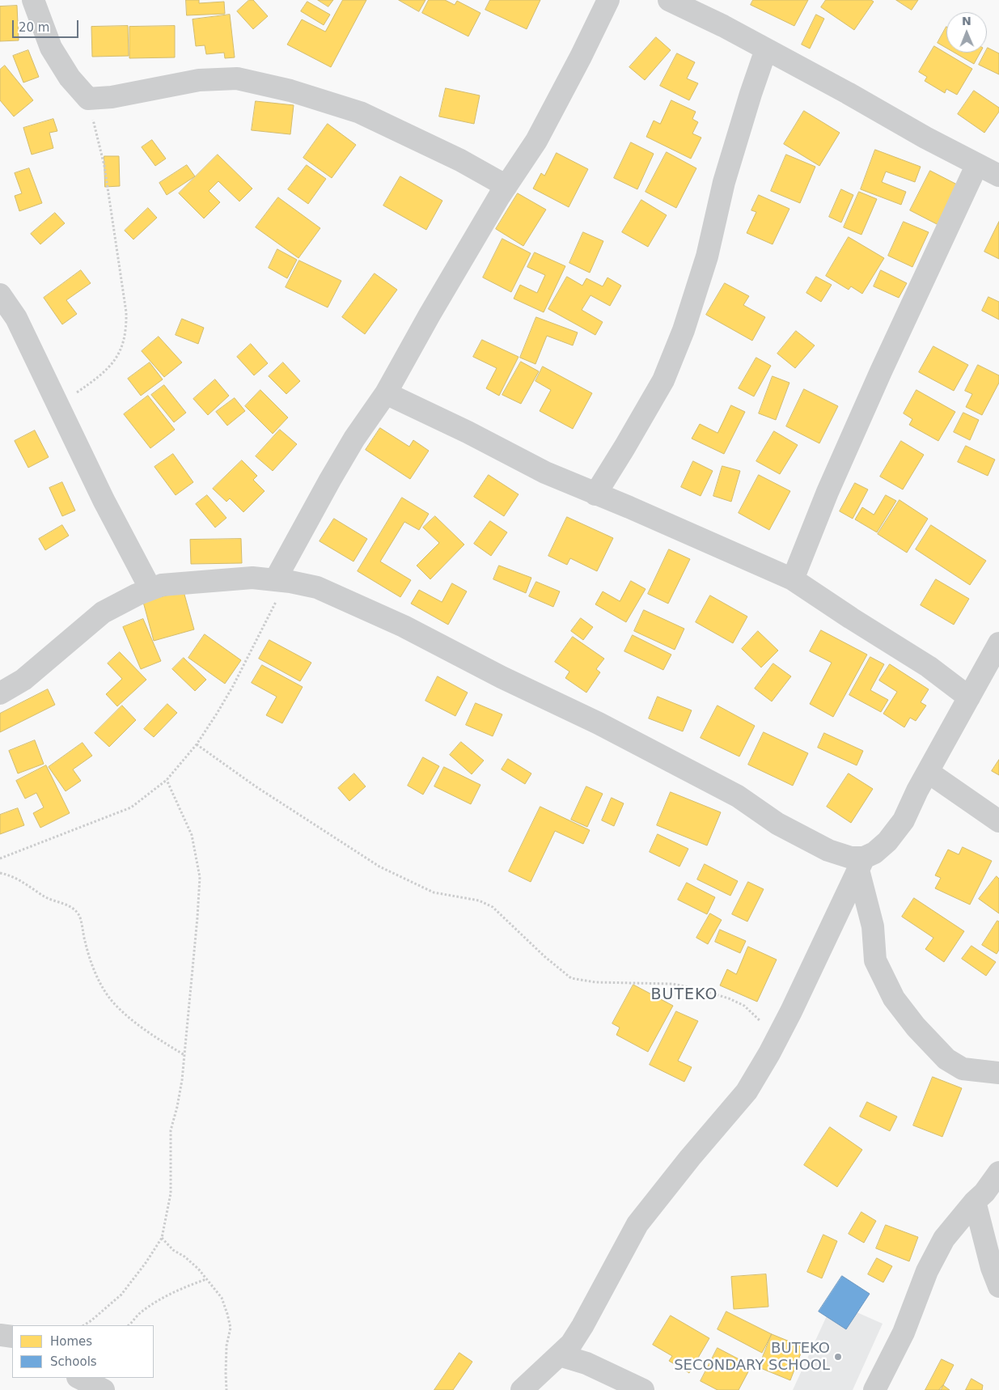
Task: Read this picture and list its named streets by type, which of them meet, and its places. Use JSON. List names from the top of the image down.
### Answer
{
  "districts": ["BUTEKO"],
  "places": ["BUTEKO SECONDARY SCHOOL"],
  "legend": ["Homes", "Schools"],
  "scale_bar": "20 m",
  "north": "top"
}
